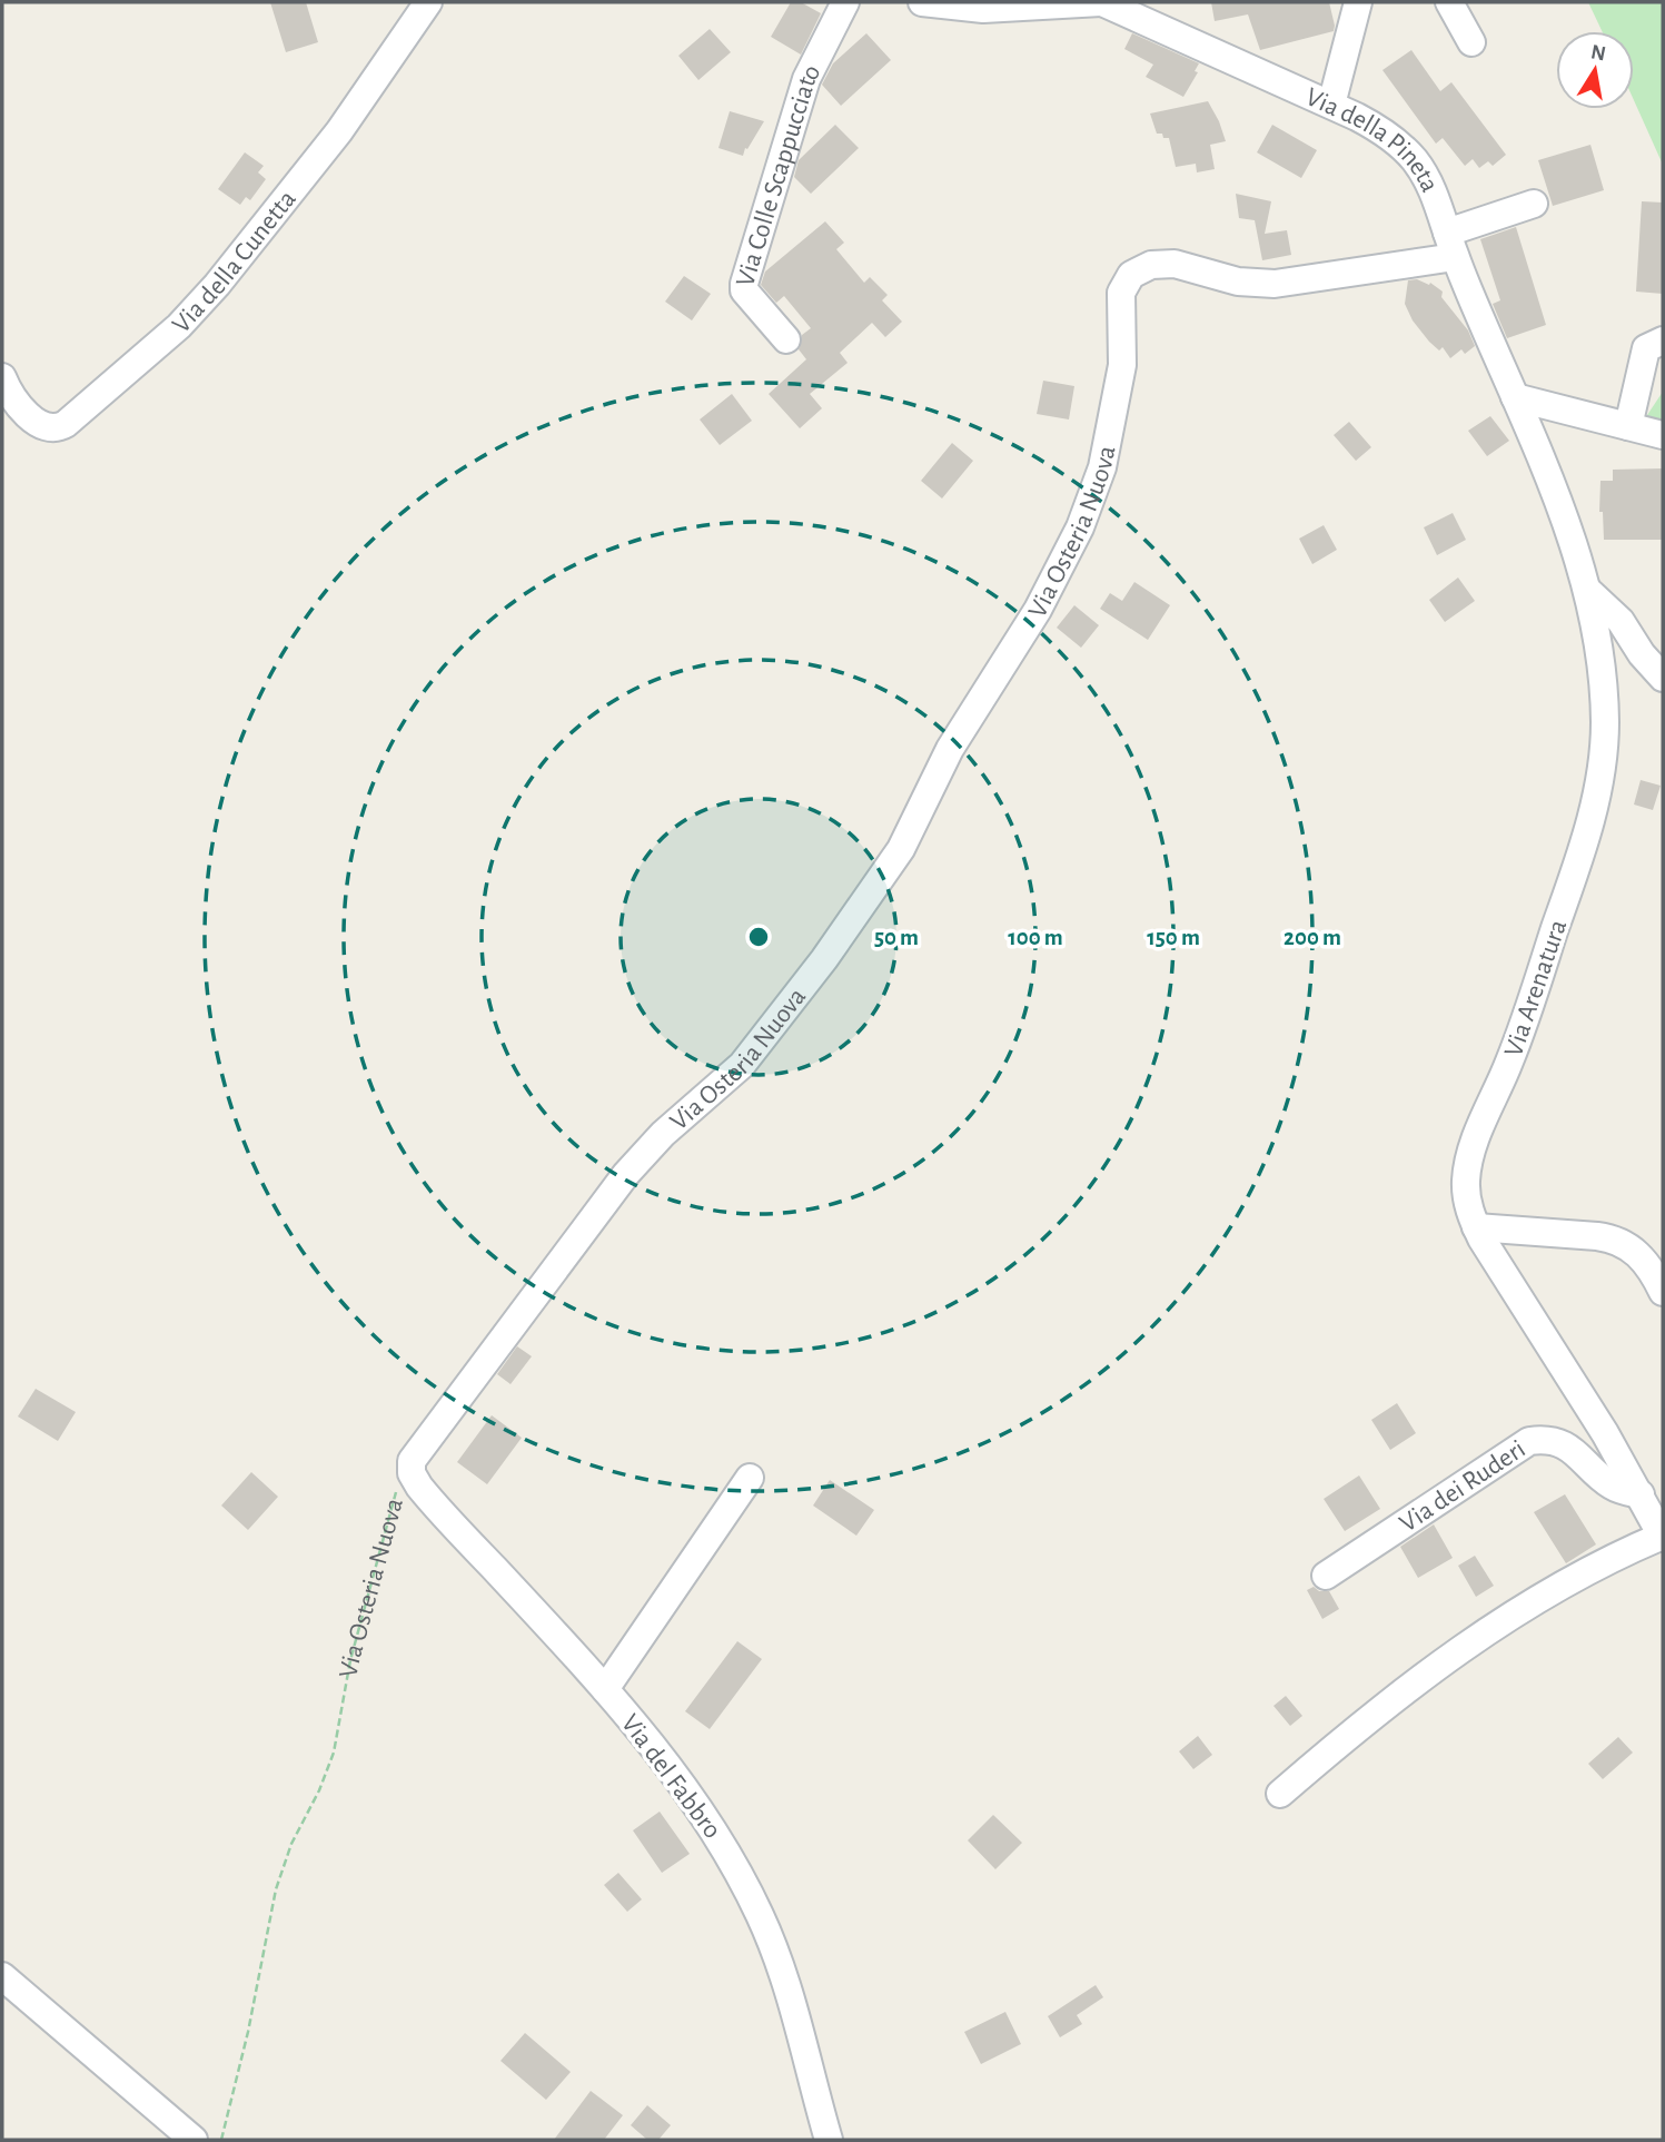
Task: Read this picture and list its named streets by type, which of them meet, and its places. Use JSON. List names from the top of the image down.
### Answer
{
  "streets": {
    "street": [
      "Via della Pineta",
      "Via Colle Scappucciato",
      "Via della Cunetta",
      "Via Osteria Nuova",
      "Via Arenatura",
      "Via dei Ruderi",
      "Via del Fabbro"
    ]
  },
  "crossings": [
    ["Via della Pineta", "Via Osteria Nuova"],
    ["Via della Pineta", "Via Arenatura"],
    ["Via Osteria Nuova", "Via del Fabbro"],
    ["Via Arenatura", "Via dei Ruderi"]
  ],
  "north": "top",
  "rings": [
    "50 m",
    "100 m",
    "150 m",
    "200 m"
  ]
}
